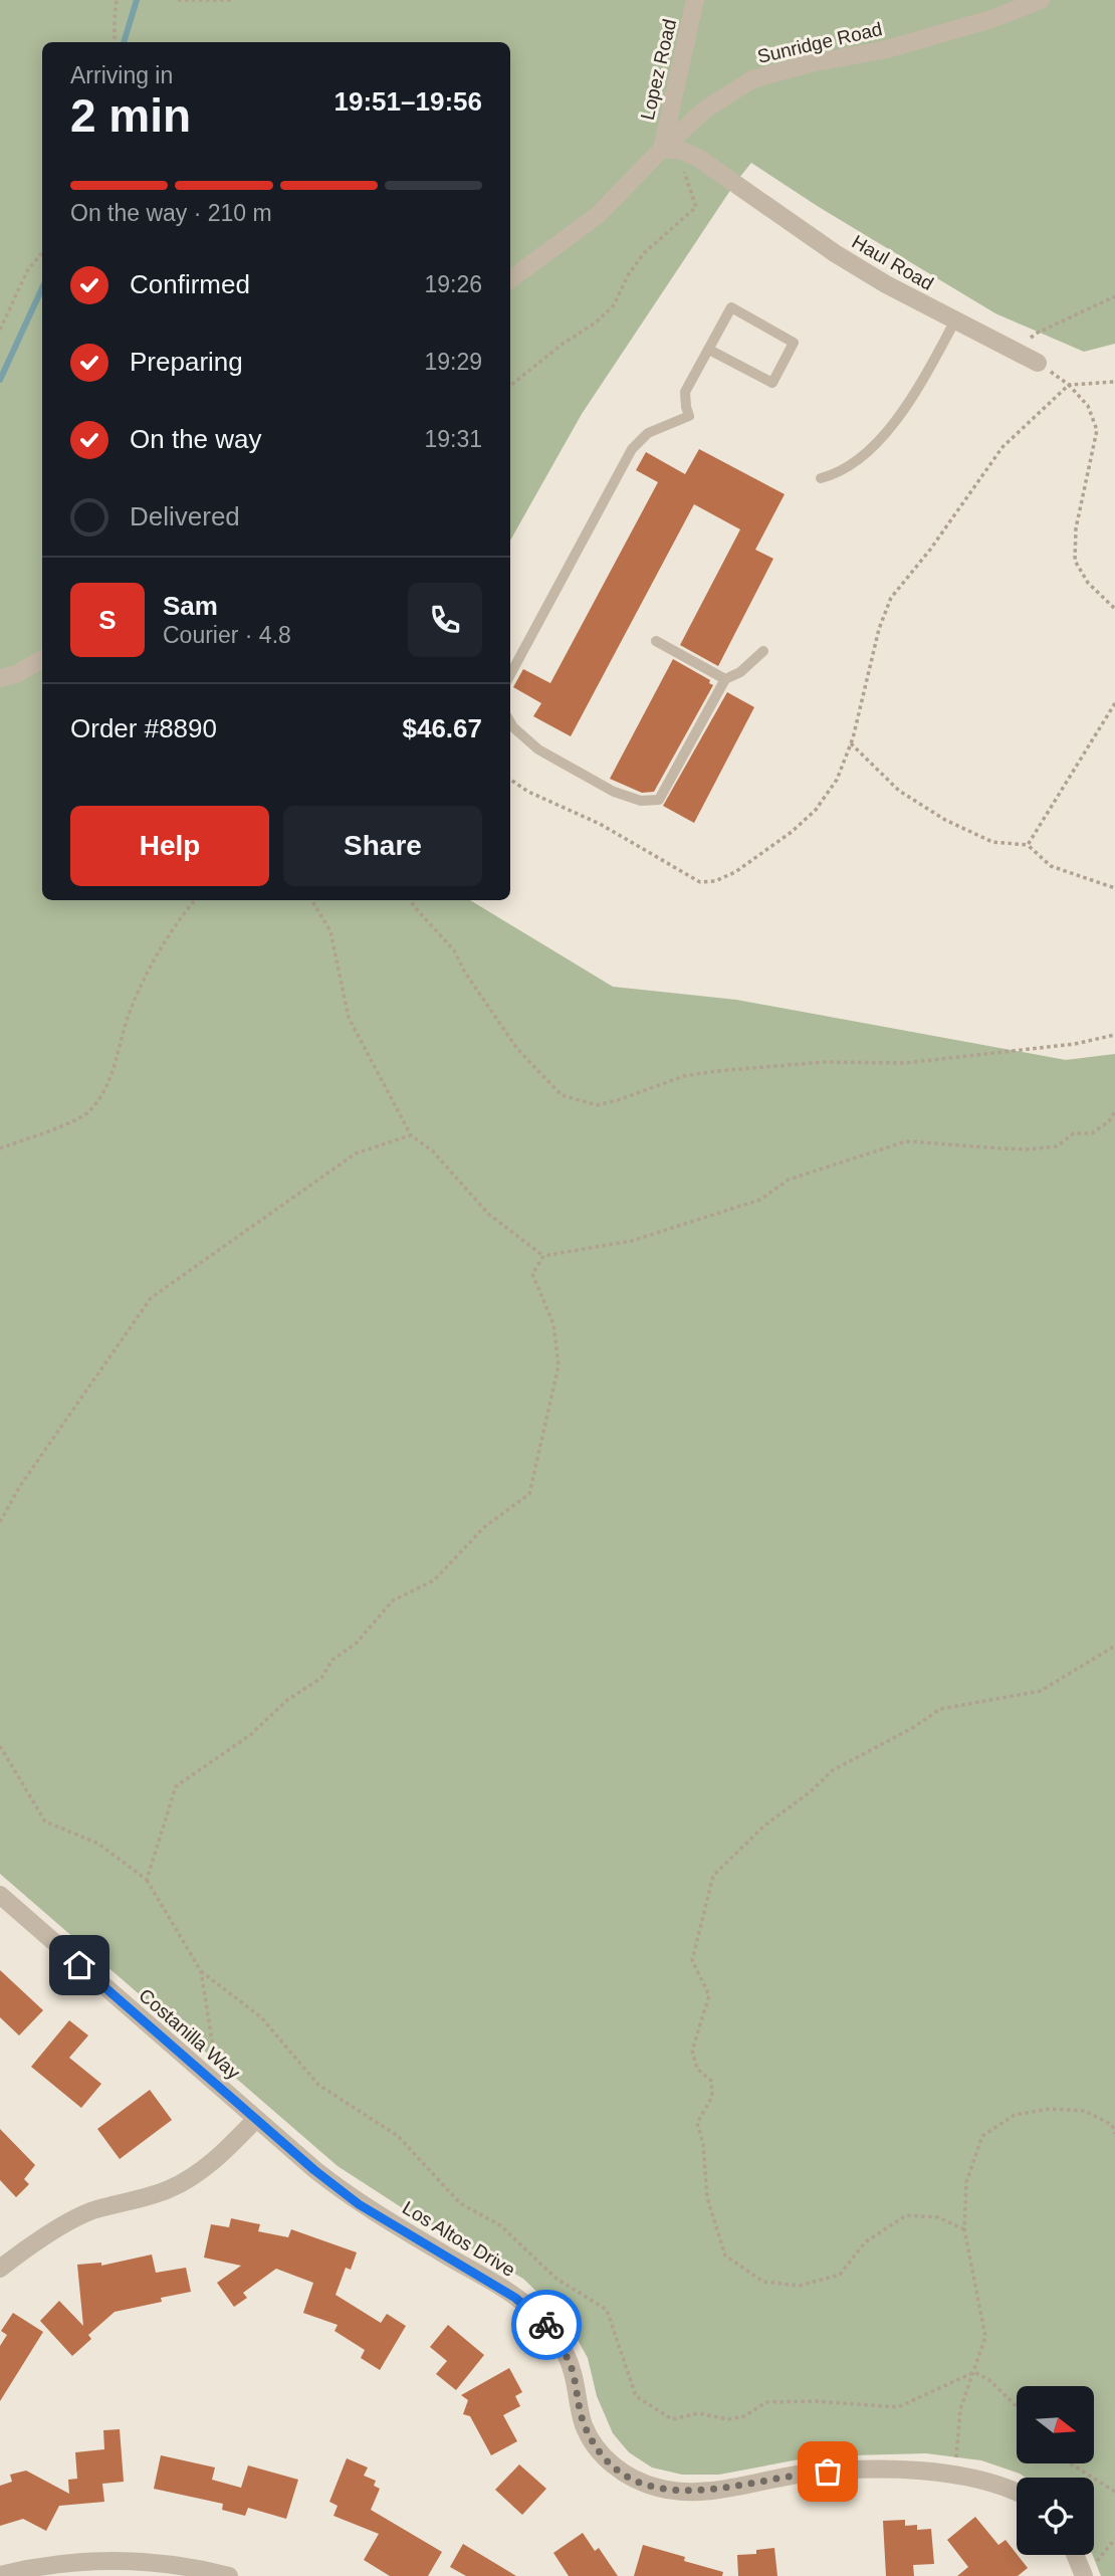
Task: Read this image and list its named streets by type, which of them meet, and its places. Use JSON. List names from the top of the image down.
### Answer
{
  "streets": {
    "street": [
      "Sunridge Road",
      "Lopez Road",
      "Haul Road",
      "Costanilla Way",
      "Los Altos Drive"
    ]
  },
  "crossings": [
    ["Sunridge Road", "Lopez Road"],
    ["Sunridge Road", "Haul Road"],
    ["Lopez Road", "Haul Road"],
    ["Costanilla Way", "Los Altos Drive"]
  ],
  "north": "right",
  "page": {
    "heading": ["2 min", "Arriving in", "19:51–19:56"],
    "panel": [
      "Sam",
      "Courier · 4.8",
      "Order #8890",
      "$46.67"
    ],
    "bar": "On the way · 210 m",
    "list": [
      ["Confirmed", "19:26"],
      ["Preparing", "19:29"],
      ["On the way", "19:31"],
      "Delivered"
    ],
    "round": "S",
    "buttons": ["Help", "Share"]
  }
}
